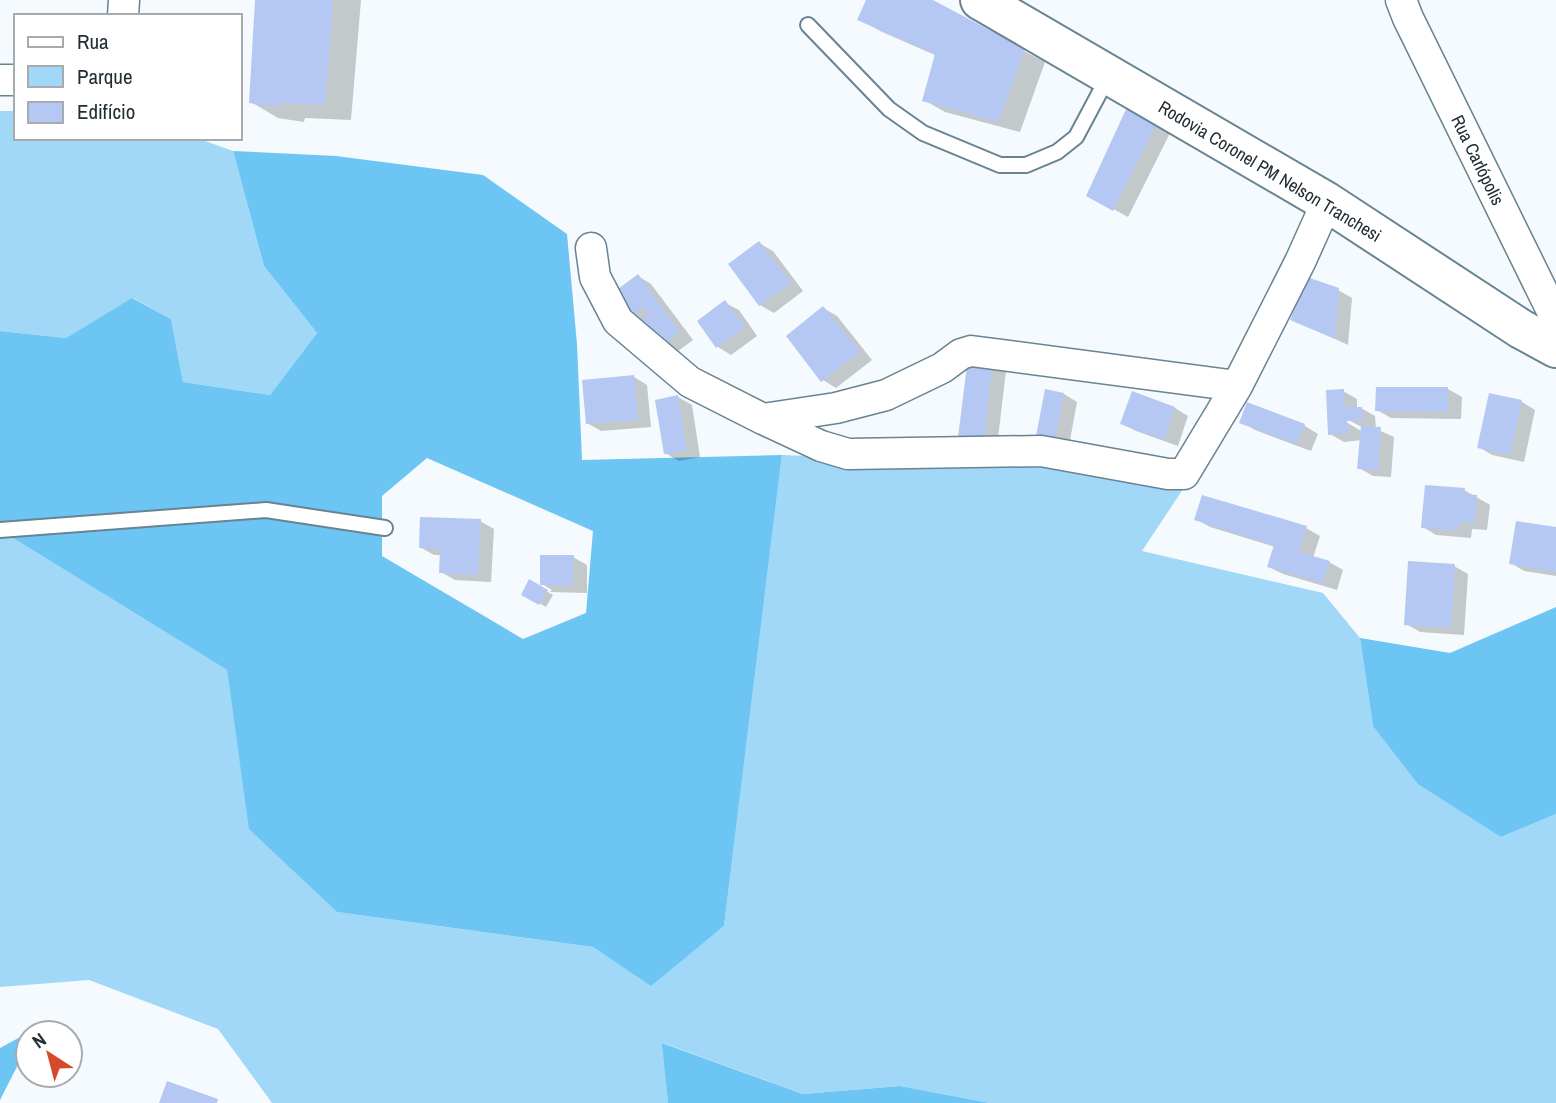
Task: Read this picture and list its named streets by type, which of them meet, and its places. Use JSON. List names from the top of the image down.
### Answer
{
  "streets": {
    "highway": ["Rodovia Coronel PM Nelson Tranchesi"],
    "street": ["Rua Carlópolis"]
  },
  "legend": ["Rua", "Parque", "Edifício"],
  "north": "top left"
}
